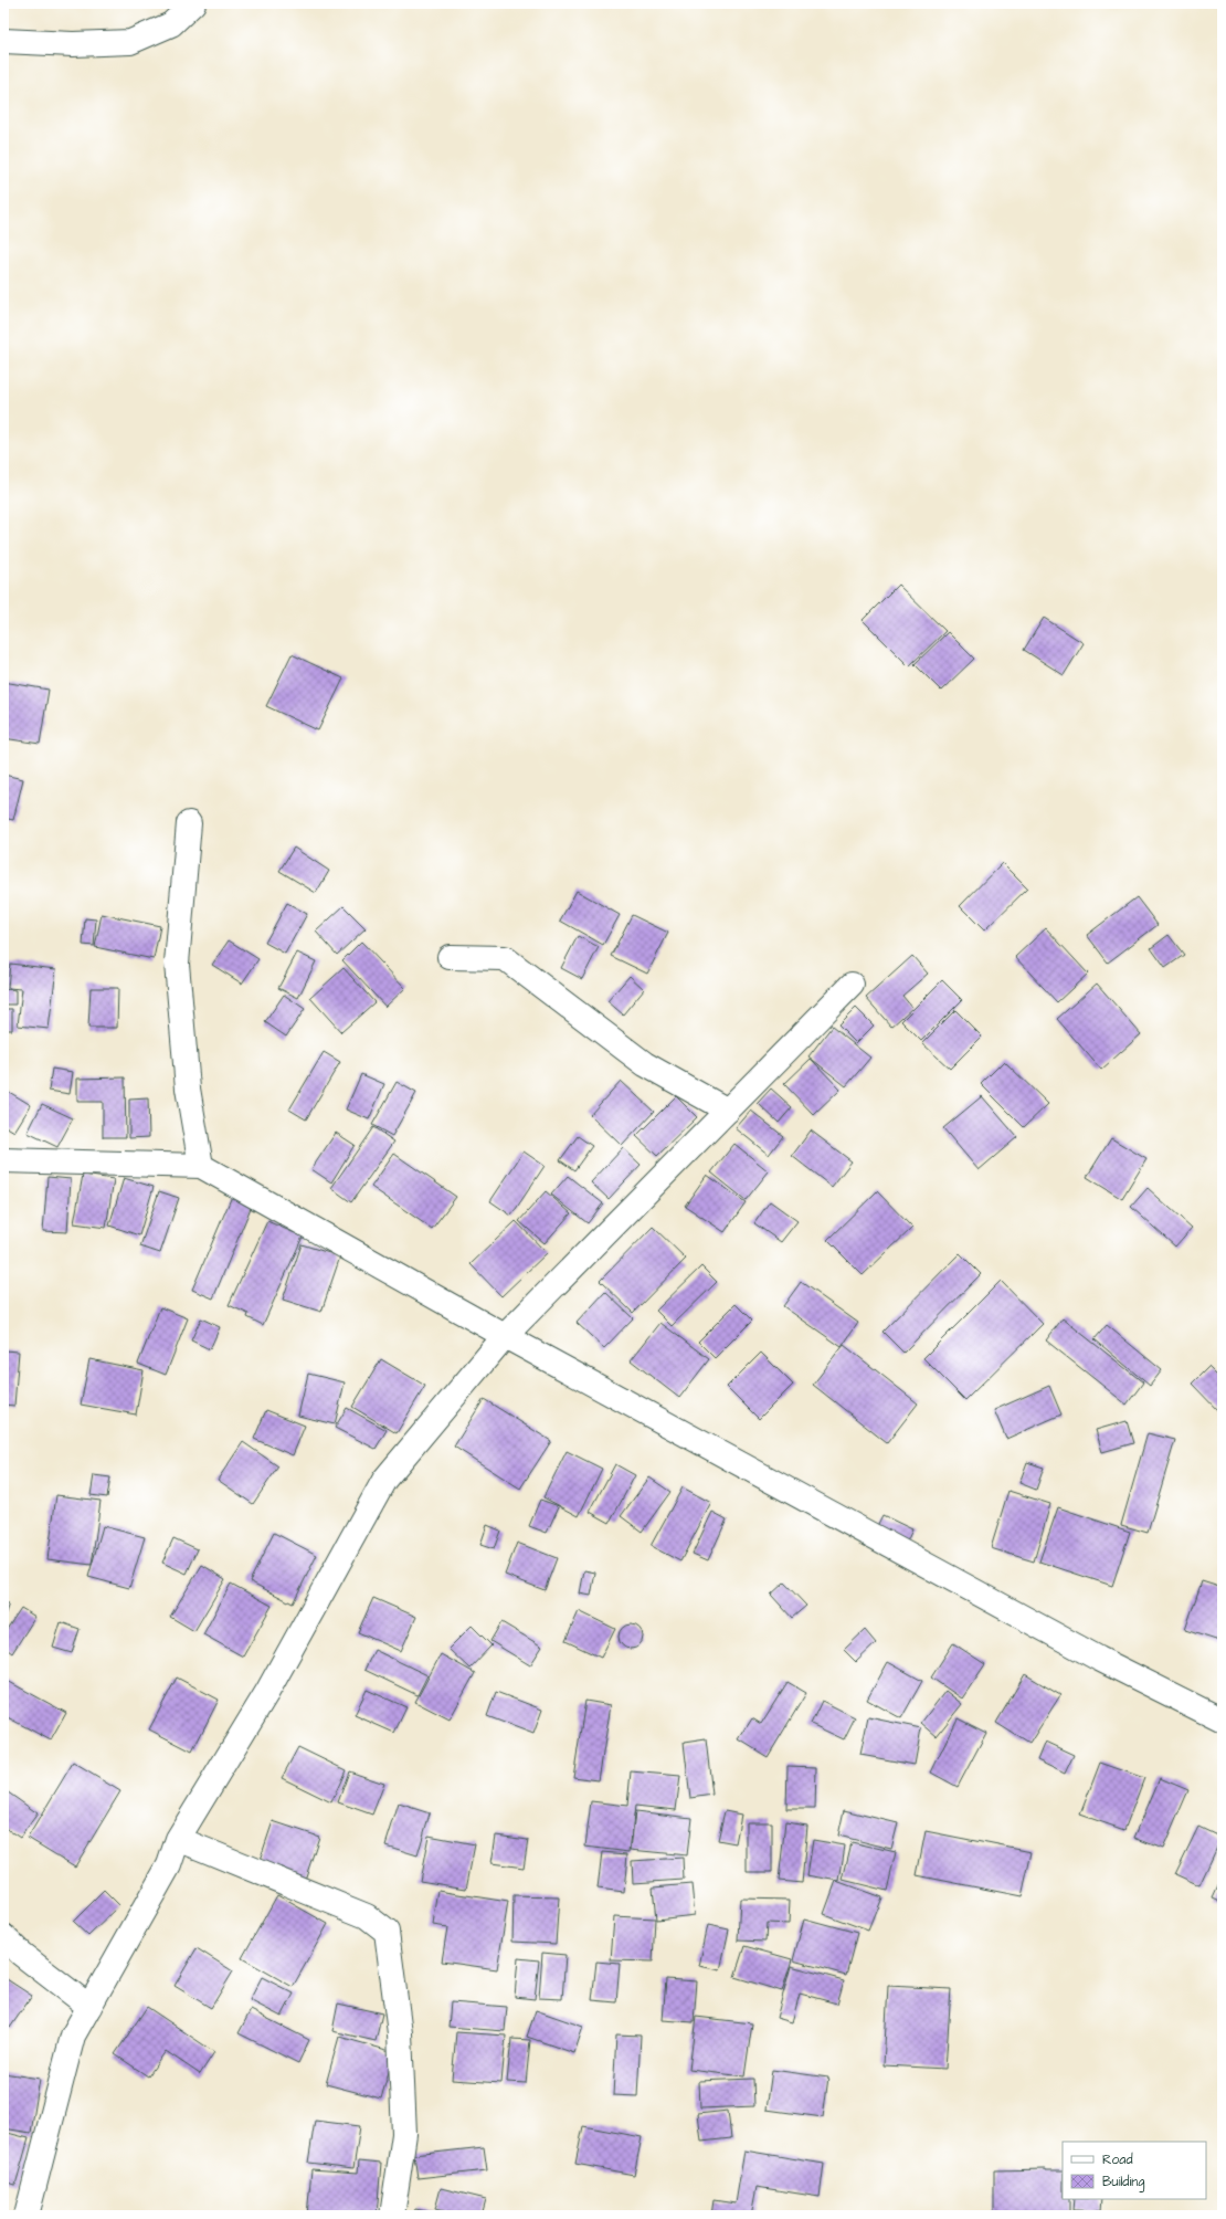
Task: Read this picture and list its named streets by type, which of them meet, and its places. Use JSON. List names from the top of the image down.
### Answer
{
  "legend": ["Road", "Building"]
}
